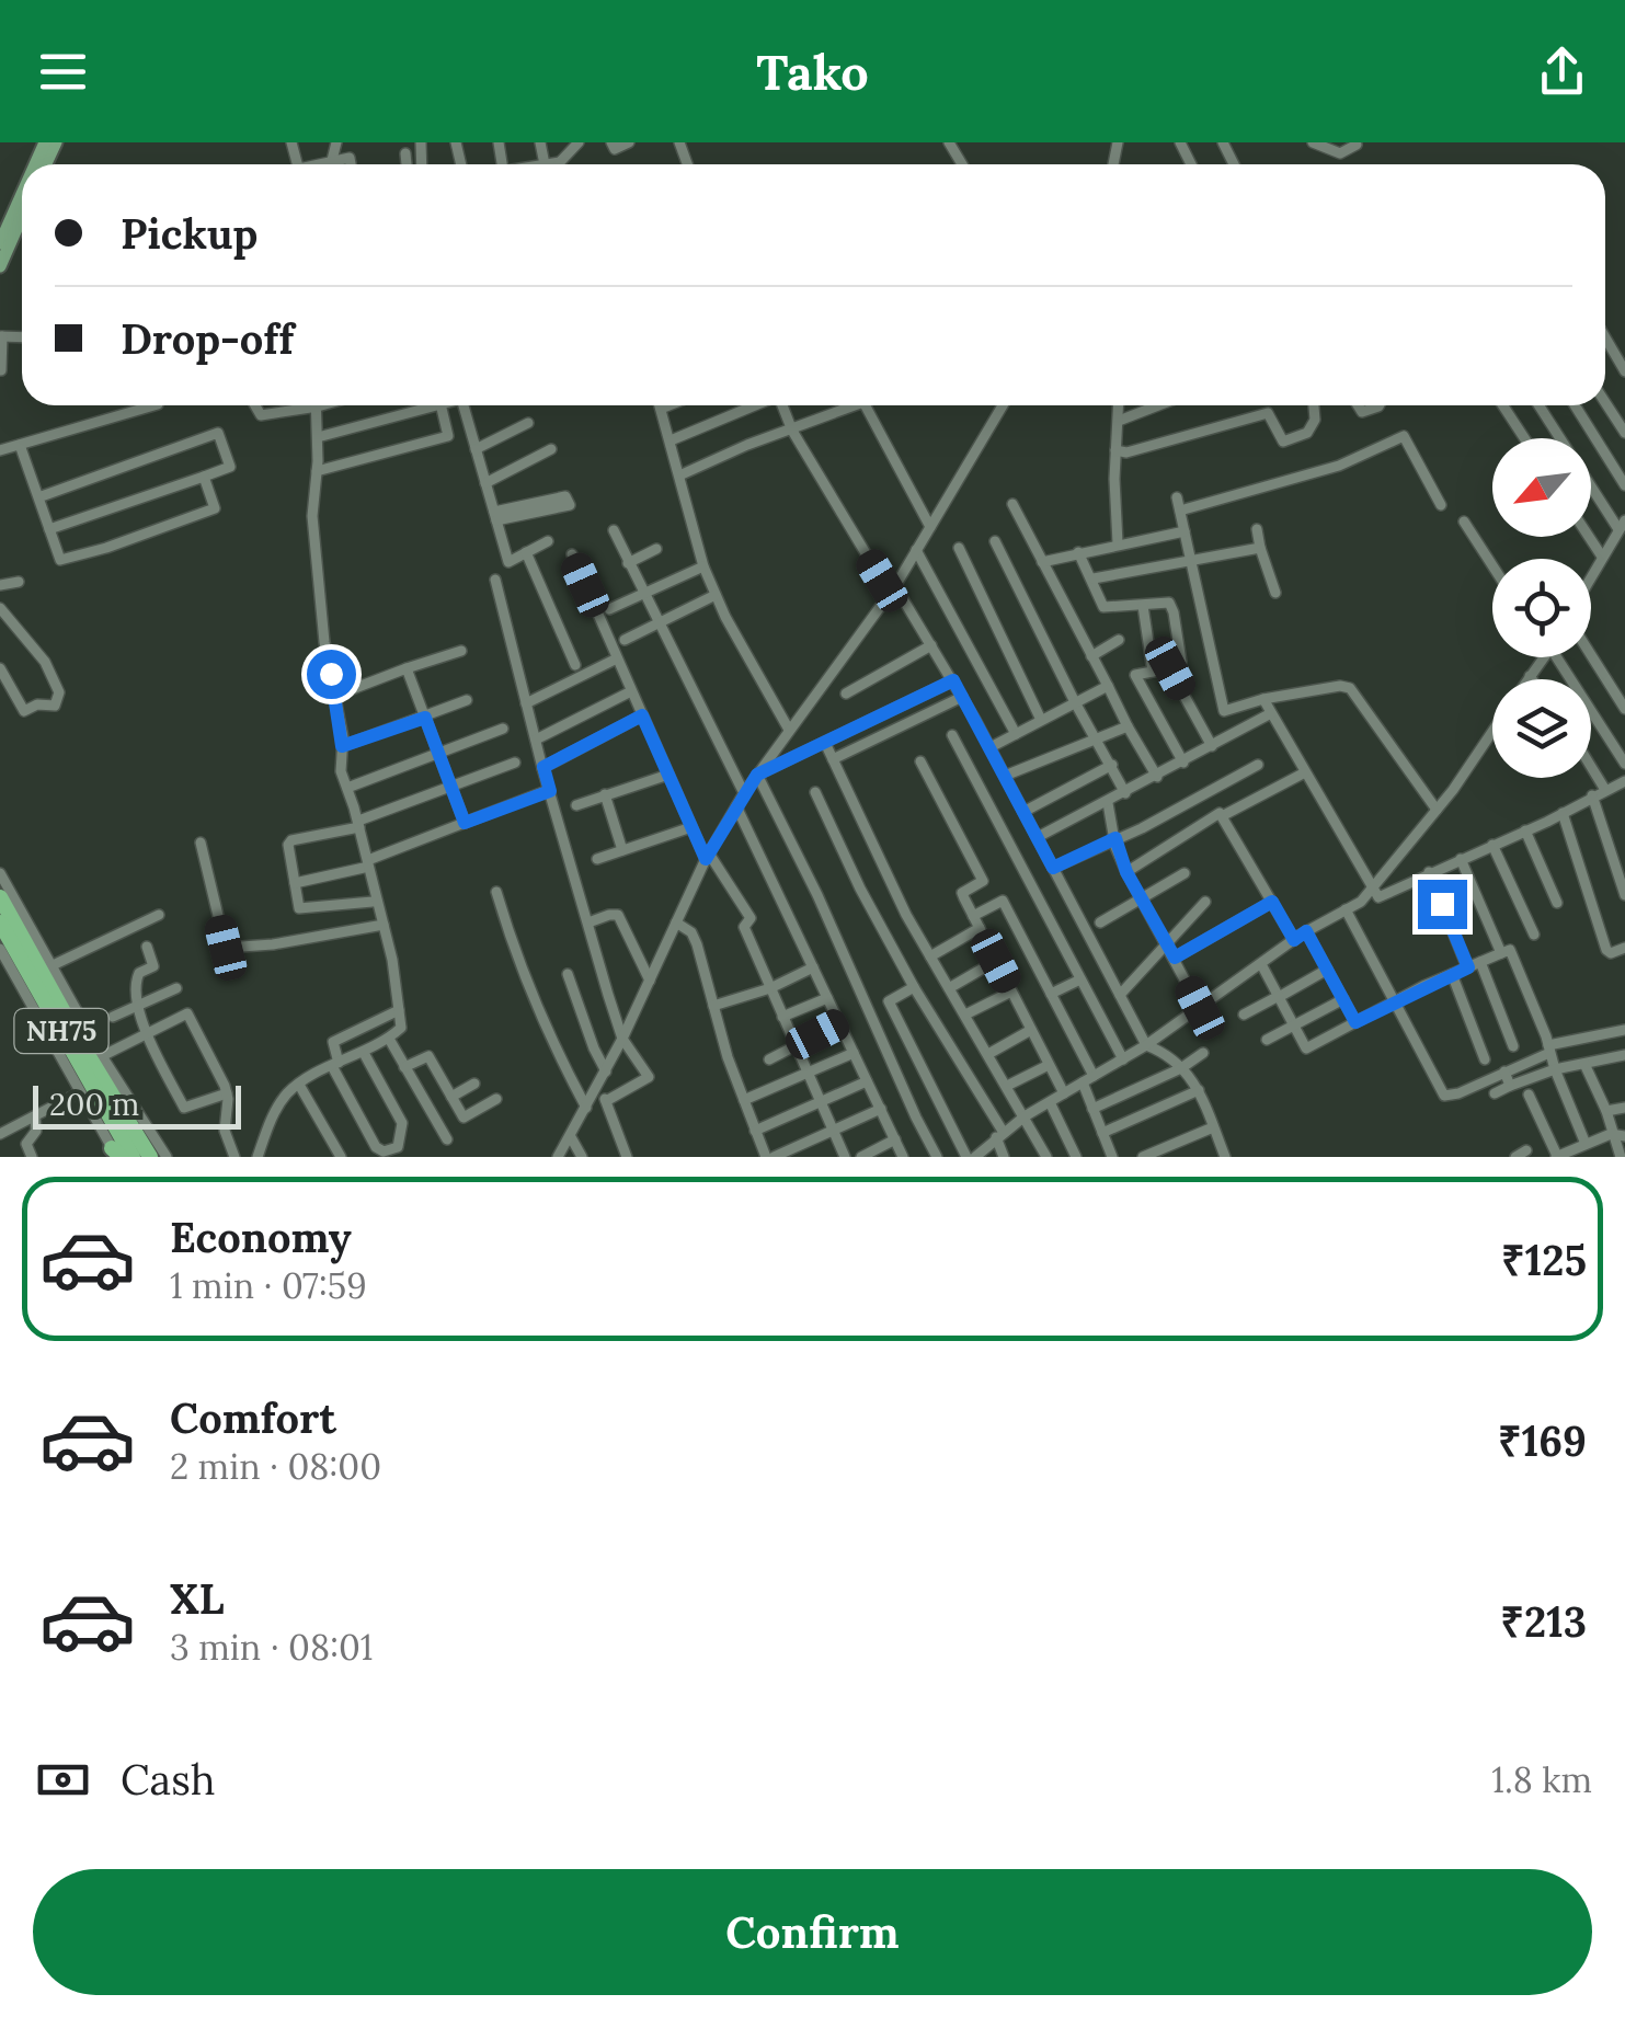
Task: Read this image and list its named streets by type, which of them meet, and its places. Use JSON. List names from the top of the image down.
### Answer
{
  "streets": {
    "highway": ["NH75"]
  },
  "scale_bar": "200 m",
  "north": "bottom left",
  "page": {
    "header": "Tako",
    "banner": ["Pickup", "Drop-off"],
    "scale": "200 m",
    "list": [
      {
        "name": "Economy",
        "note": "1 min · 07:59",
        "value": "₹125"
      },
      {
        "name": "Comfort",
        "note": "2 min · 08:00",
        "value": "₹169"
      },
      {
        "name": "XL",
        "note": "3 min · 08:01",
        "value": "₹213"
      }
    ],
    "pay": ["Cash", "1.8 km"],
    "buttons": "Confirm"
  }
}
